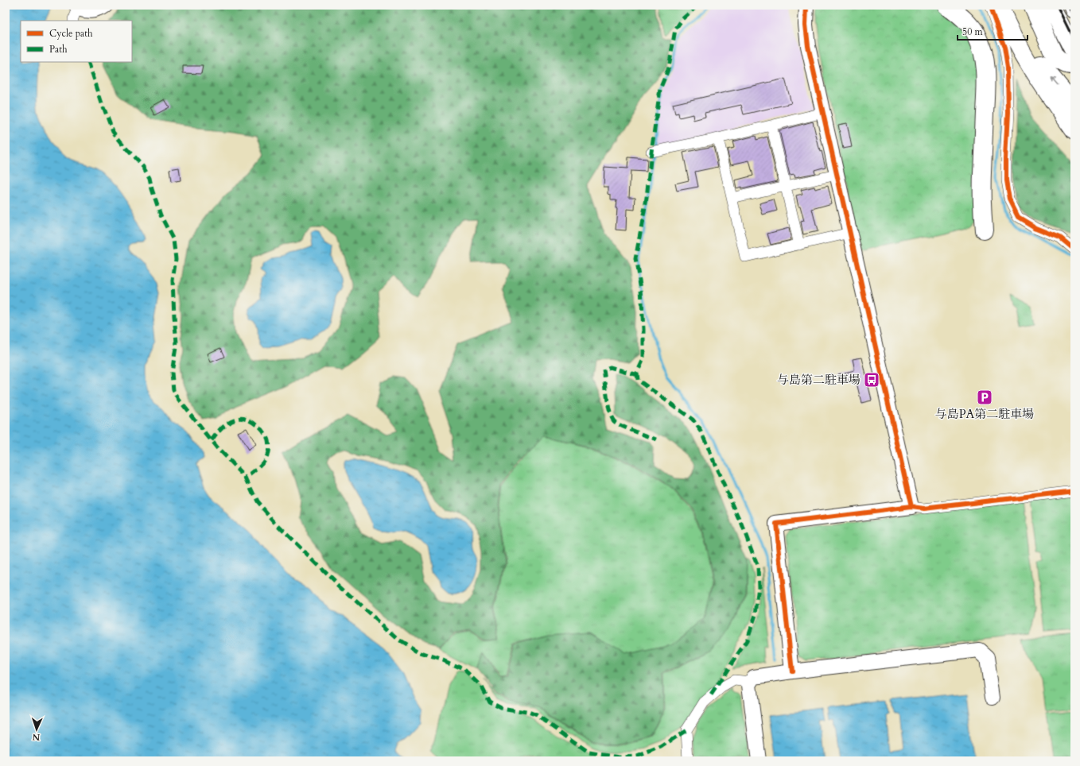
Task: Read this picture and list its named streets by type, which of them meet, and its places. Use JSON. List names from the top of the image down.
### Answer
{
  "places": {
    "bus stop": ["与島第二駐車場"],
    "parking": ["与島PA第二駐車場"]
  },
  "legend": ["Cycle path", "Path"],
  "scale_bar": "50 m",
  "north": "bottom"
}
